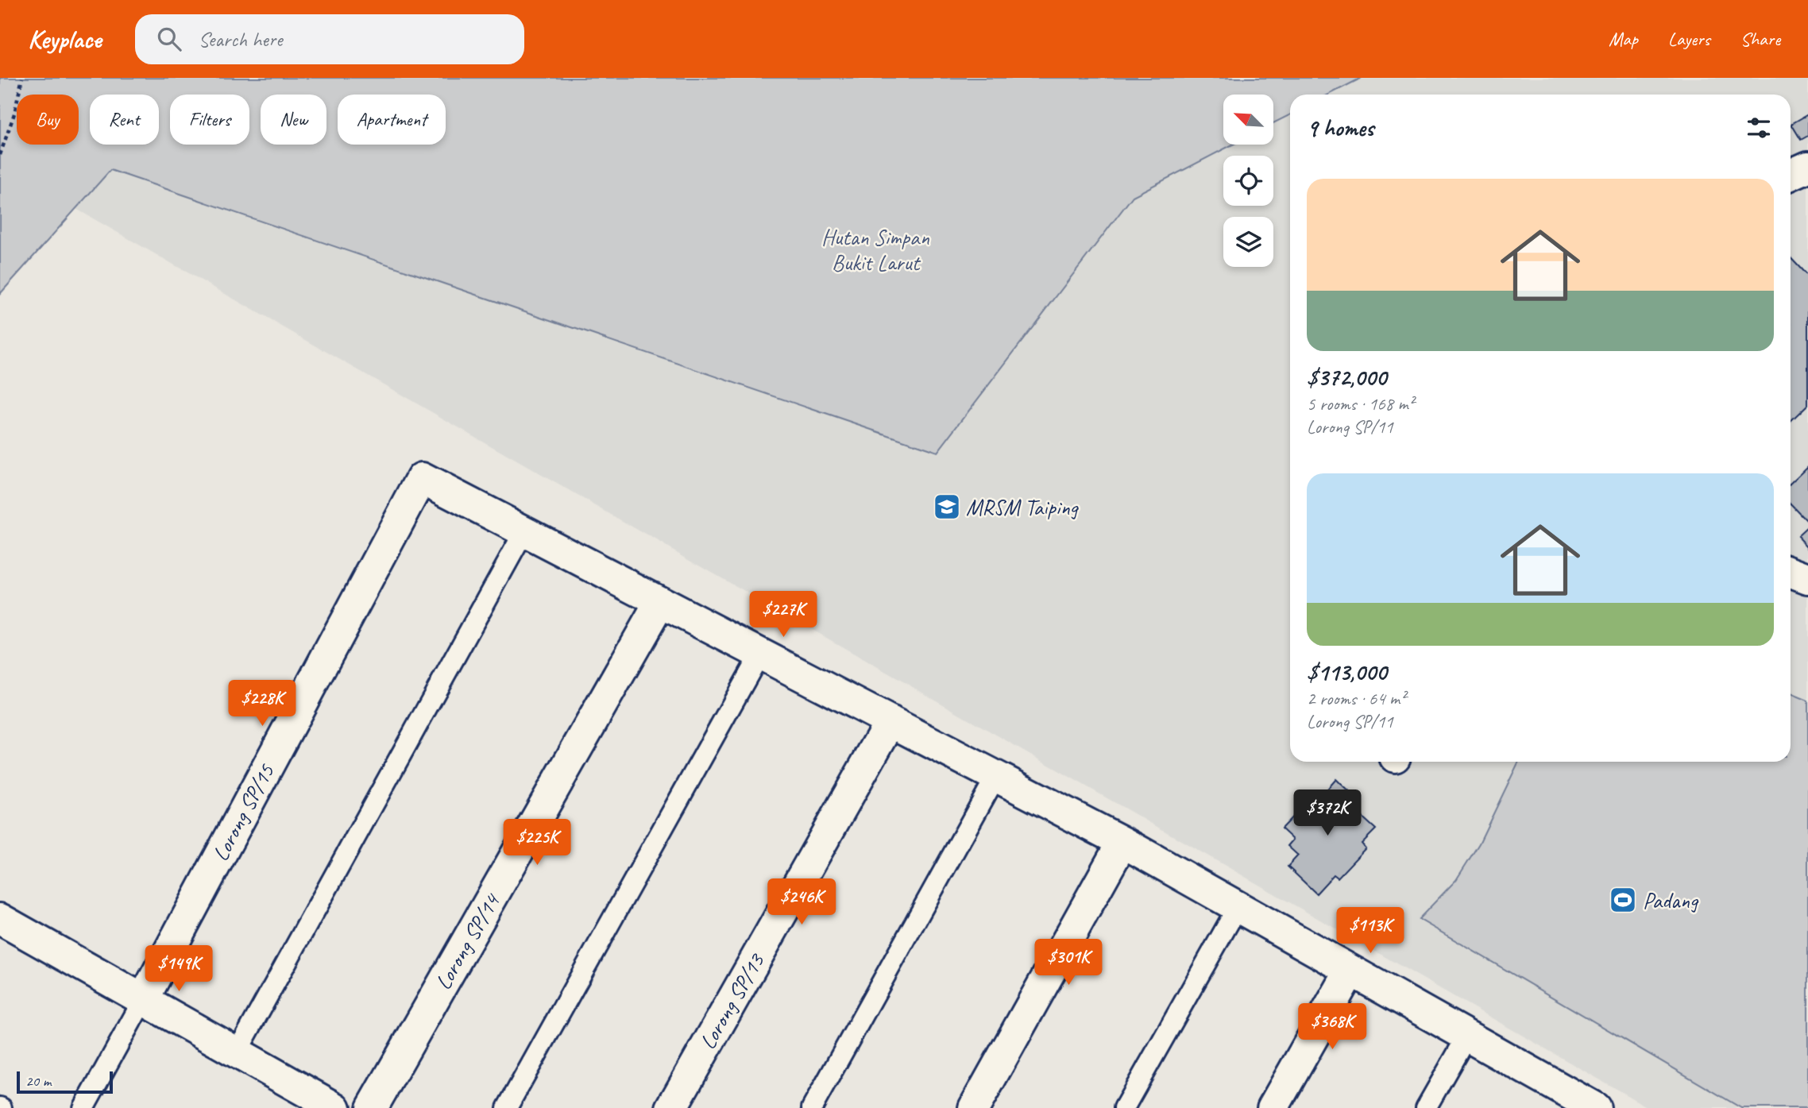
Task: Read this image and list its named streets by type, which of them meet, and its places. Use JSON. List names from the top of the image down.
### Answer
{
  "streets": {
    "street": ["Lorong SP/15", "Lorong SP/14", "Lorong SP/13"]
  },
  "parks": ["Hutan Simpan Bukit Larut"],
  "places": {
    "school or university": ["MRSM Taiping"],
    "sports": ["Padang"]
  },
  "scale_bar": "20 m",
  "north": "top left",
  "page": {
    "header": "Keyplace",
    "search": "Search here",
    "nav": ["Map", "Layers", "Share"],
    "chip": [
      "Buy",
      "Rent",
      "Filters",
      "New",
      "Apartment"
    ],
    "heading": "9 homes",
    "list": [
      {
        "name": "$372,000",
        "note": "5 rooms · 168 m² · Lorong SP/11"
      },
      {
        "name": "$113,000",
        "note": "2 rooms · 64 m² · Lorong SP/11"
      }
    ],
    "price": [
      "$227K",
      "$228K",
      "$372K",
      "$225K",
      "$246K",
      "$113K",
      "$301K",
      "$149K",
      "$368K"
    ],
    "scale": "20 m"
  }
}
